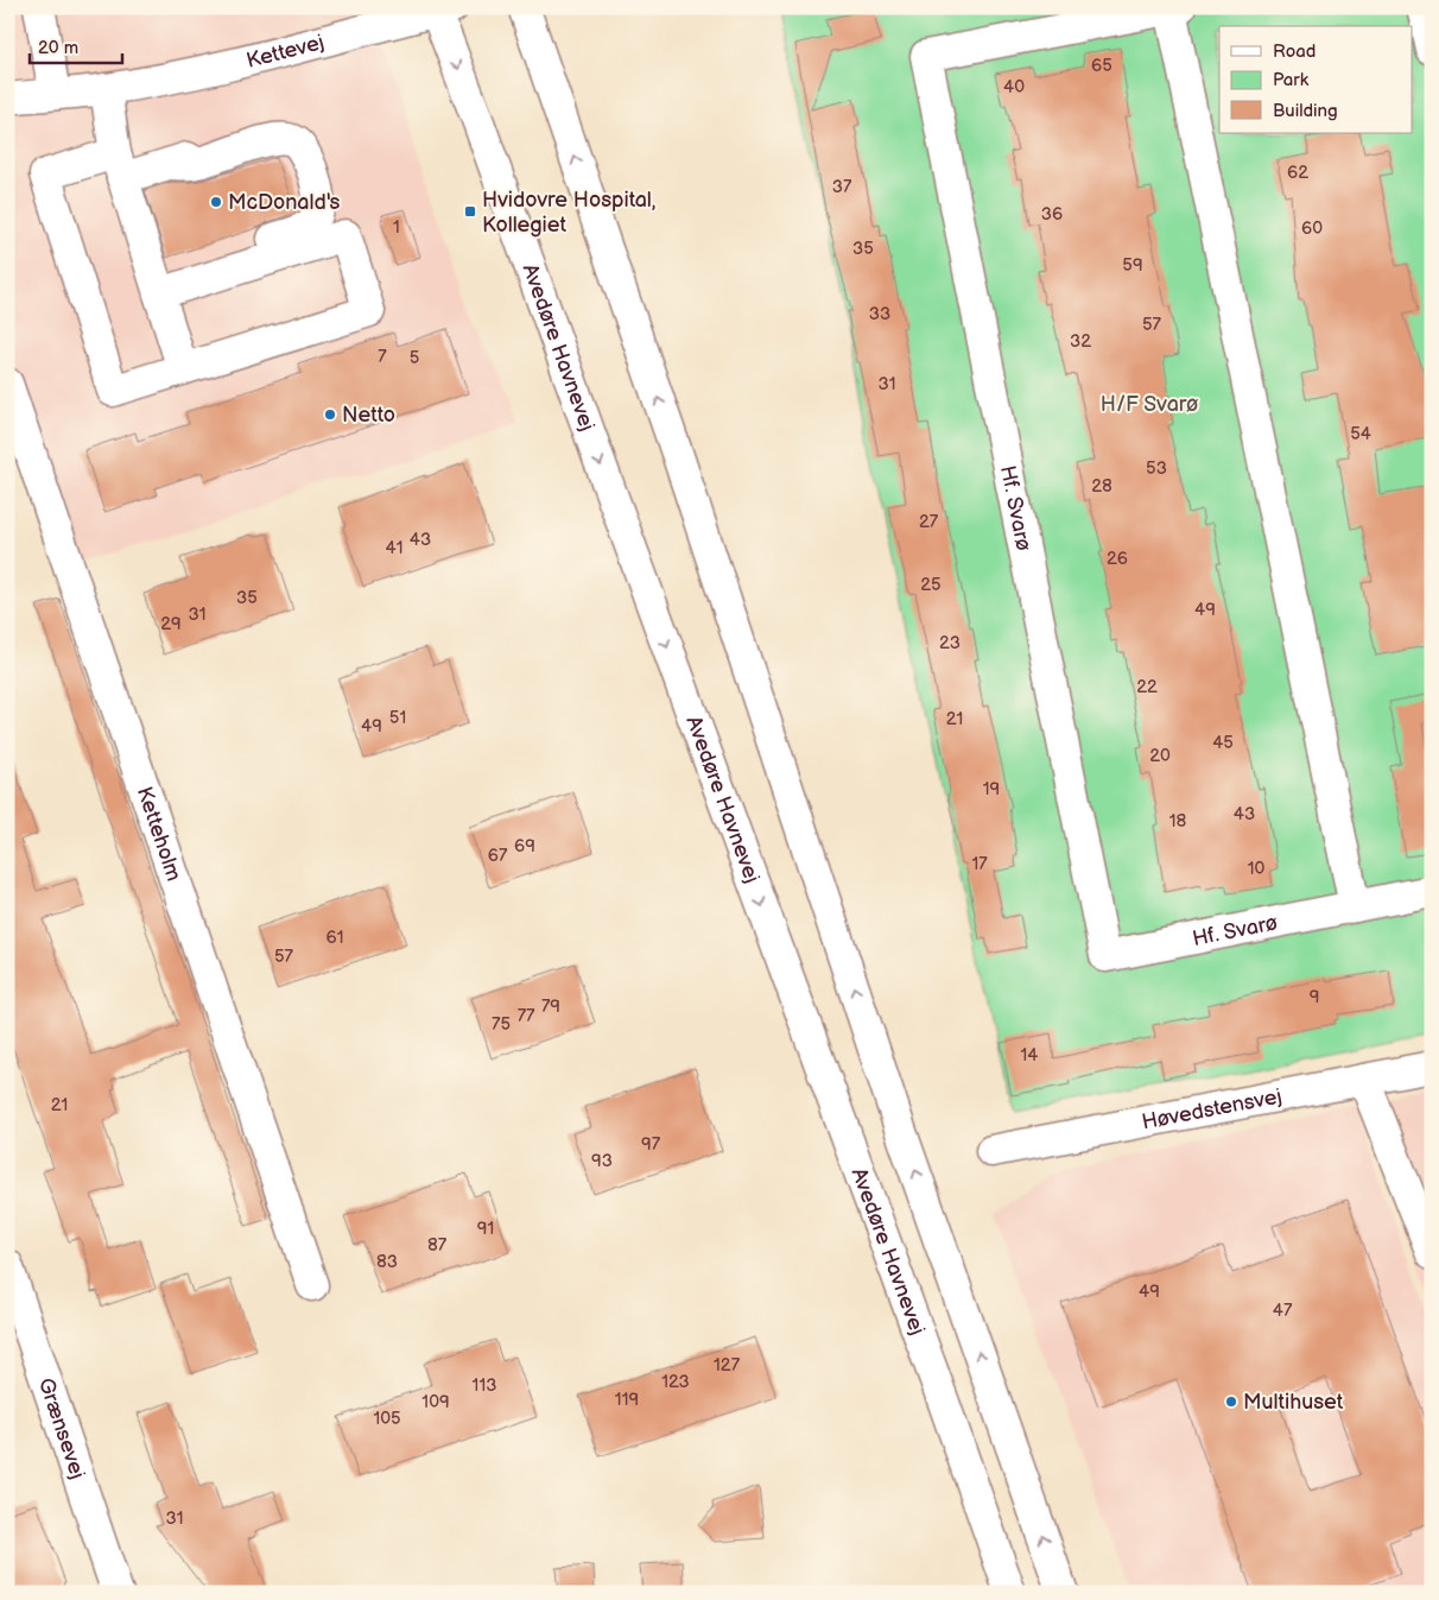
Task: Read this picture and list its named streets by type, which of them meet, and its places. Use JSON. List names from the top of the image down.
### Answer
{
  "streets": {
    "street": [
      "Kettevej",
      "Avedøre Havnevej",
      "Hf. Svarø",
      "Ketteholm",
      "Høvedstensvej",
      "Grænsevej"
    ]
  },
  "crossings": [
    ["Kettevej", "Avedøre Havnevej"]
  ],
  "parks": ["H/F Svarø"],
  "places": {
    "other": ["McDonald's", "Netto", "Multihuset"],
    "transit": ["Hvidovre Hospital, Kollegiet"]
  },
  "house_numbers": [
    "65",
    "40",
    "62",
    "37",
    "36",
    "1",
    "60",
    "35",
    "59",
    "33",
    "57",
    "32",
    "7",
    "5",
    "31",
    "54",
    "53",
    "28",
    "27",
    "43",
    "41",
    "26",
    "25",
    "35",
    "49",
    "31",
    "29",
    "23",
    "22",
    "51",
    "21",
    "49",
    "45",
    "20",
    "19",
    "43",
    "18",
    "69",
    "67",
    "17",
    "10",
    "61",
    "57",
    "9",
    "79",
    "77",
    "75",
    "14",
    "21",
    "97",
    "93",
    "91",
    "87",
    "83",
    "49",
    "47",
    "127",
    "123",
    "113",
    "119",
    "109",
    "105",
    "31"
  ],
  "legend": ["Road", "Park", "Building"],
  "scale_bar": "20 m"
}
